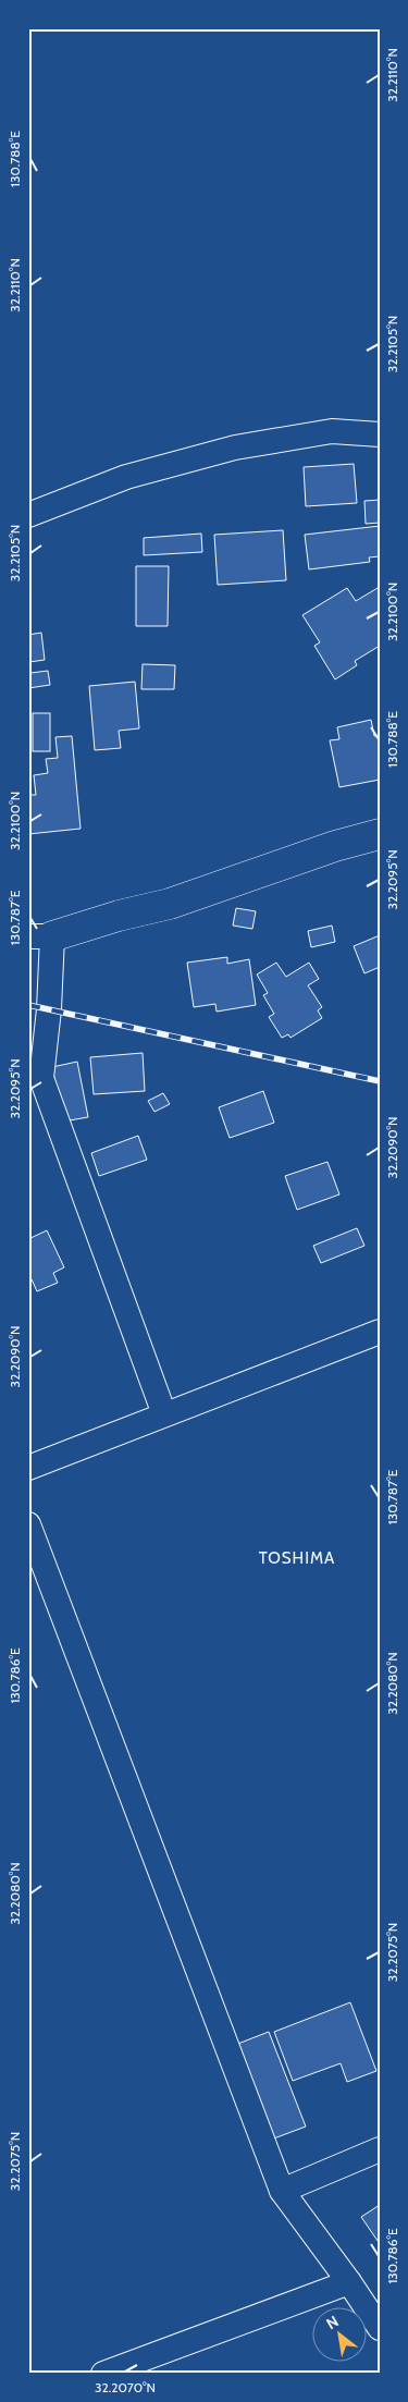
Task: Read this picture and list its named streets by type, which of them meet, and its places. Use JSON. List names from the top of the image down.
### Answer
{
  "districts": ["TOSHIMA"],
  "north": "top left",
  "coordinates": [
    "32.2110°N",
    "130.788°E",
    "32.2105°N",
    "32.2100°N",
    "32.2095°N",
    "130.787°E",
    "32.2090°N",
    "130.786°E",
    "32.2080°N",
    "32.2075°N",
    "32.2070°N"
  ]
}
